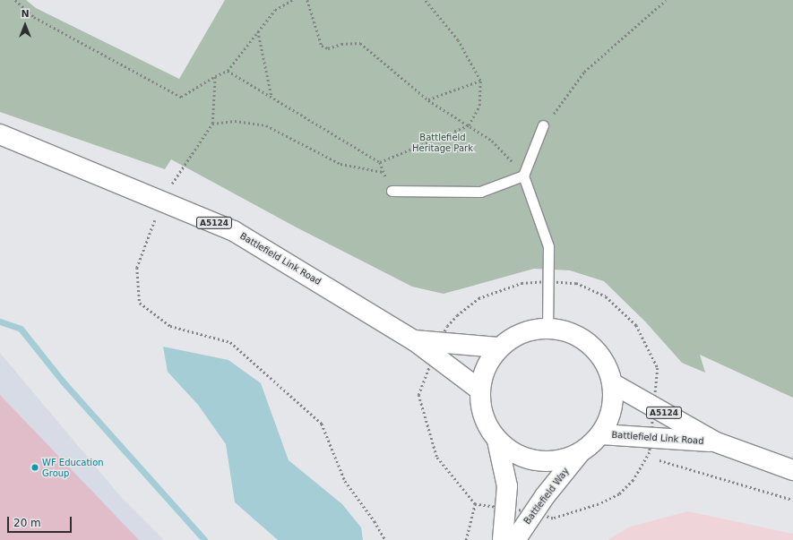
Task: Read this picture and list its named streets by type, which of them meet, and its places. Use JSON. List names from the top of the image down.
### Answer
{
  "streets": {
    "main road": ["A5124", "Battlefield Link Road", "Battlefield Way"]
  },
  "parks": ["Battlefield Heritage Park"],
  "places": ["WF Education Group"],
  "scale_bar": "20 m",
  "north": "top"
}
